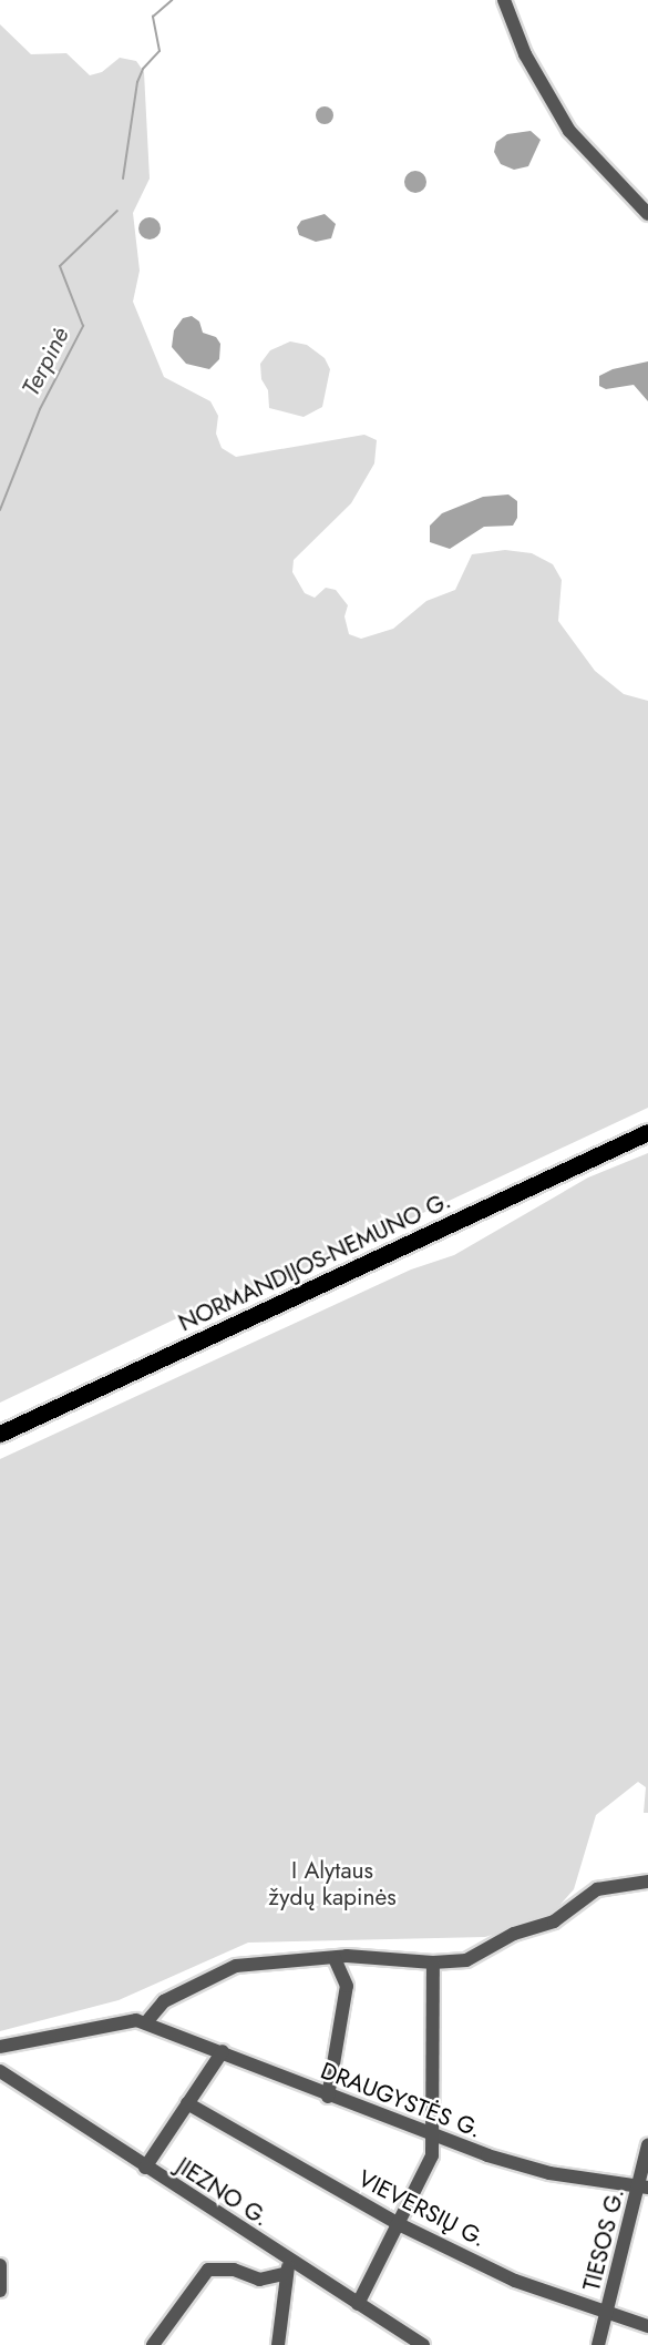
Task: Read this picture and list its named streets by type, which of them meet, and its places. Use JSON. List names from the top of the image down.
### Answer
{
  "streets": {
    "main road": ["NORMANDIJOS-NEMUNO G."],
    "street": [
      "DRAUGYSTĖS G.",
      "JIEZNO G.",
      "VIEVERSIŲ G.",
      "TIESOS G."
    ]
  },
  "crossings": [
    ["DRAUGYSTĖS G.", "TIESOS G."],
    ["VIEVERSIŲ G.", "TIESOS G."]
  ],
  "water": ["Terpinė"],
  "parks": ["I Alytaus žydų kapinės"]
}
